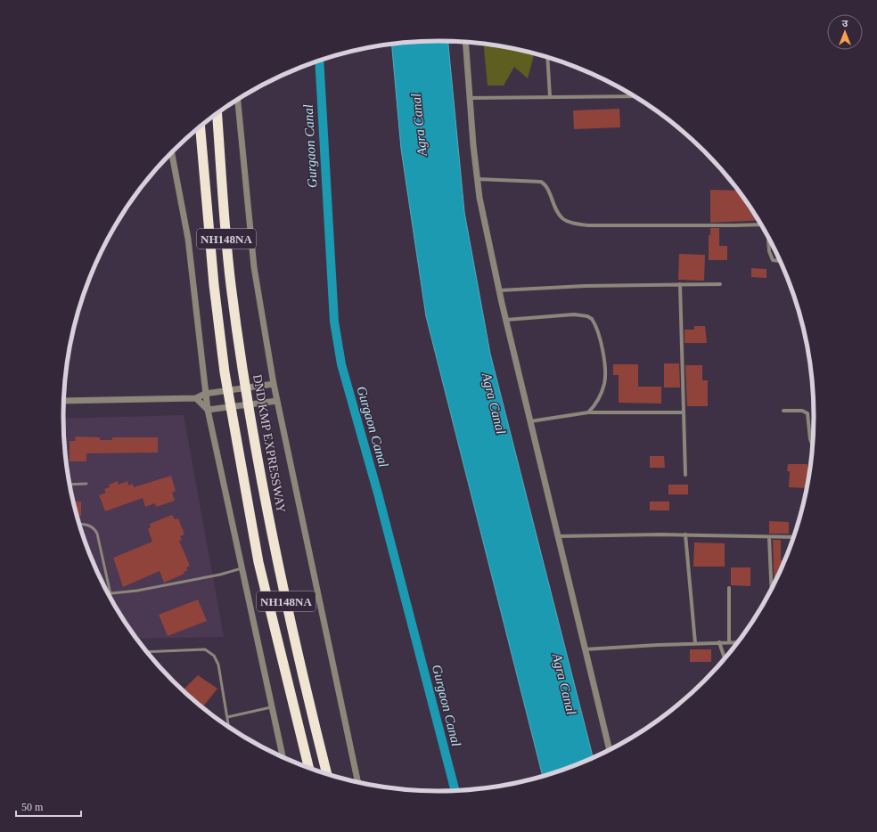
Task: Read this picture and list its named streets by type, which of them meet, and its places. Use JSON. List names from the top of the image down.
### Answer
{
  "streets": {
    "highway": ["NH148NA", "DND KMP EXPRESSWAY"]
  },
  "water": ["Agra Canal", "Gurgaon Canal"],
  "scale_bar": "50 m",
  "north": "top"
}
